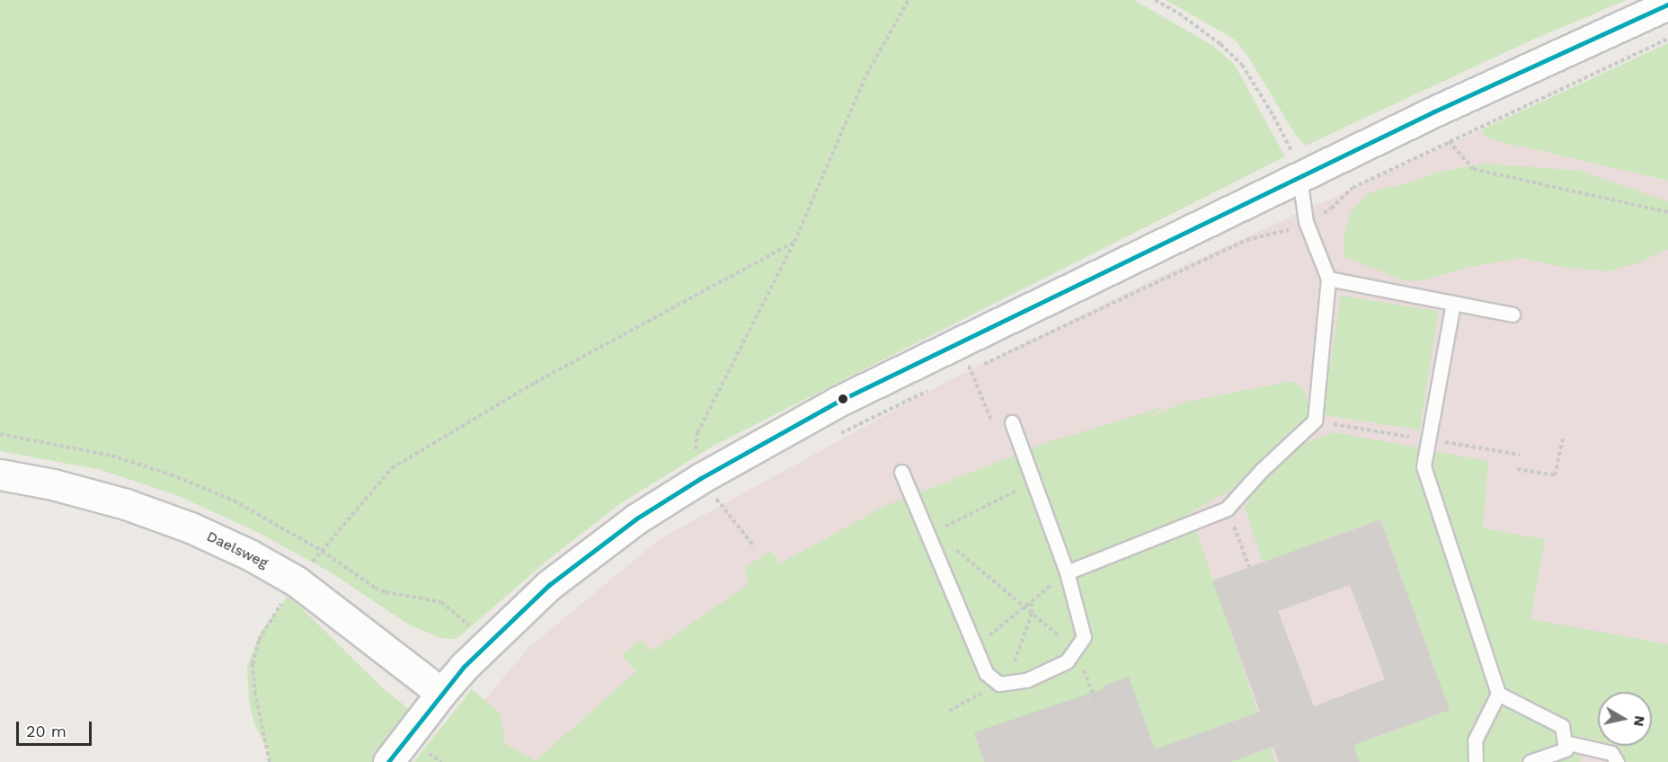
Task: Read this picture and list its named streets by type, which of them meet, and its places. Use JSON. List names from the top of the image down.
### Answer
{
  "streets": {
    "street": ["Daelsweg"]
  },
  "scale_bar": "20 m",
  "north": "right"
}
